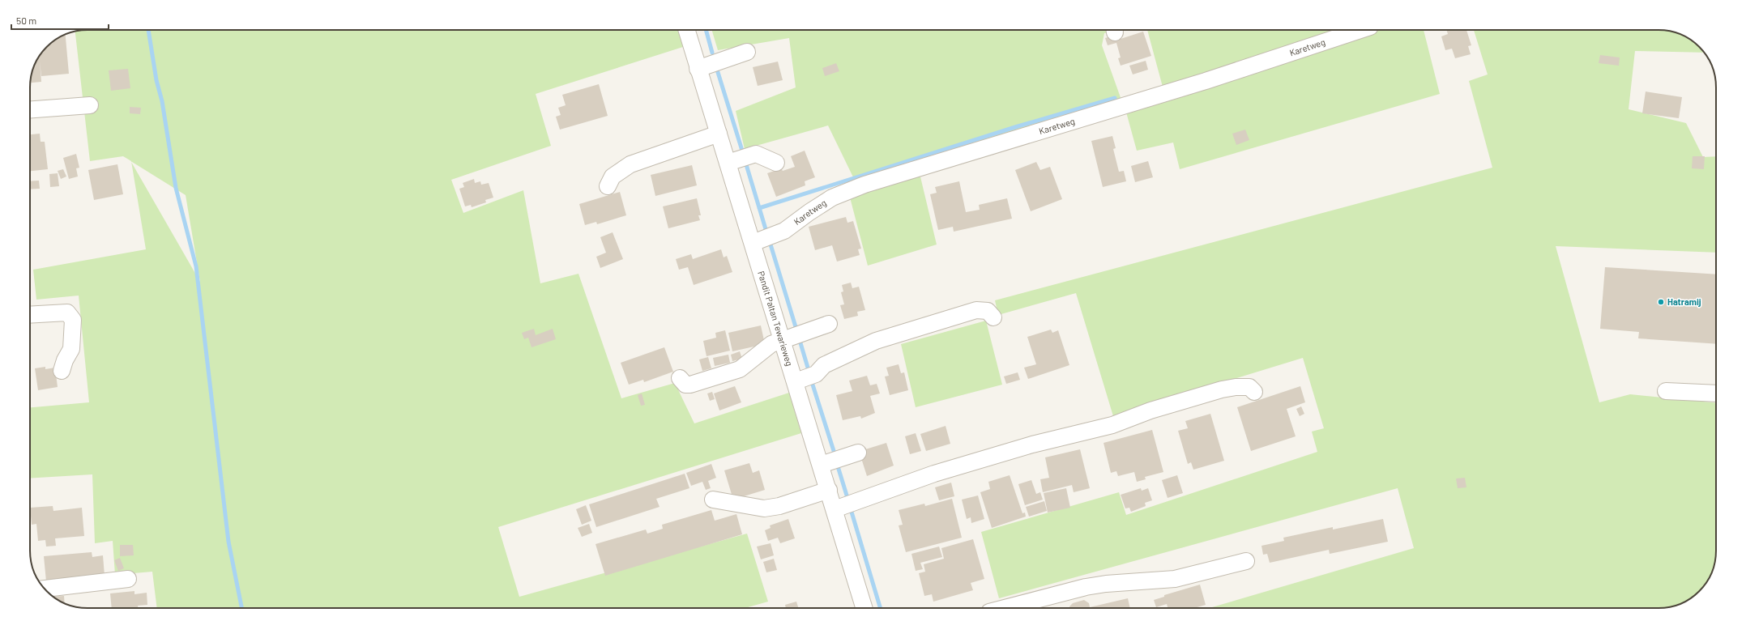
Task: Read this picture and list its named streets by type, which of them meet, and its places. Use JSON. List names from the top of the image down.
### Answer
{
  "streets": {
    "street": ["Karetweg", "Pandit Paltan Tewarieweg"]
  },
  "crossings": [
    ["Karetweg", "Pandit Paltan Tewarieweg"]
  ],
  "places": ["Hatramij"],
  "scale_bar": "50 m"
}
